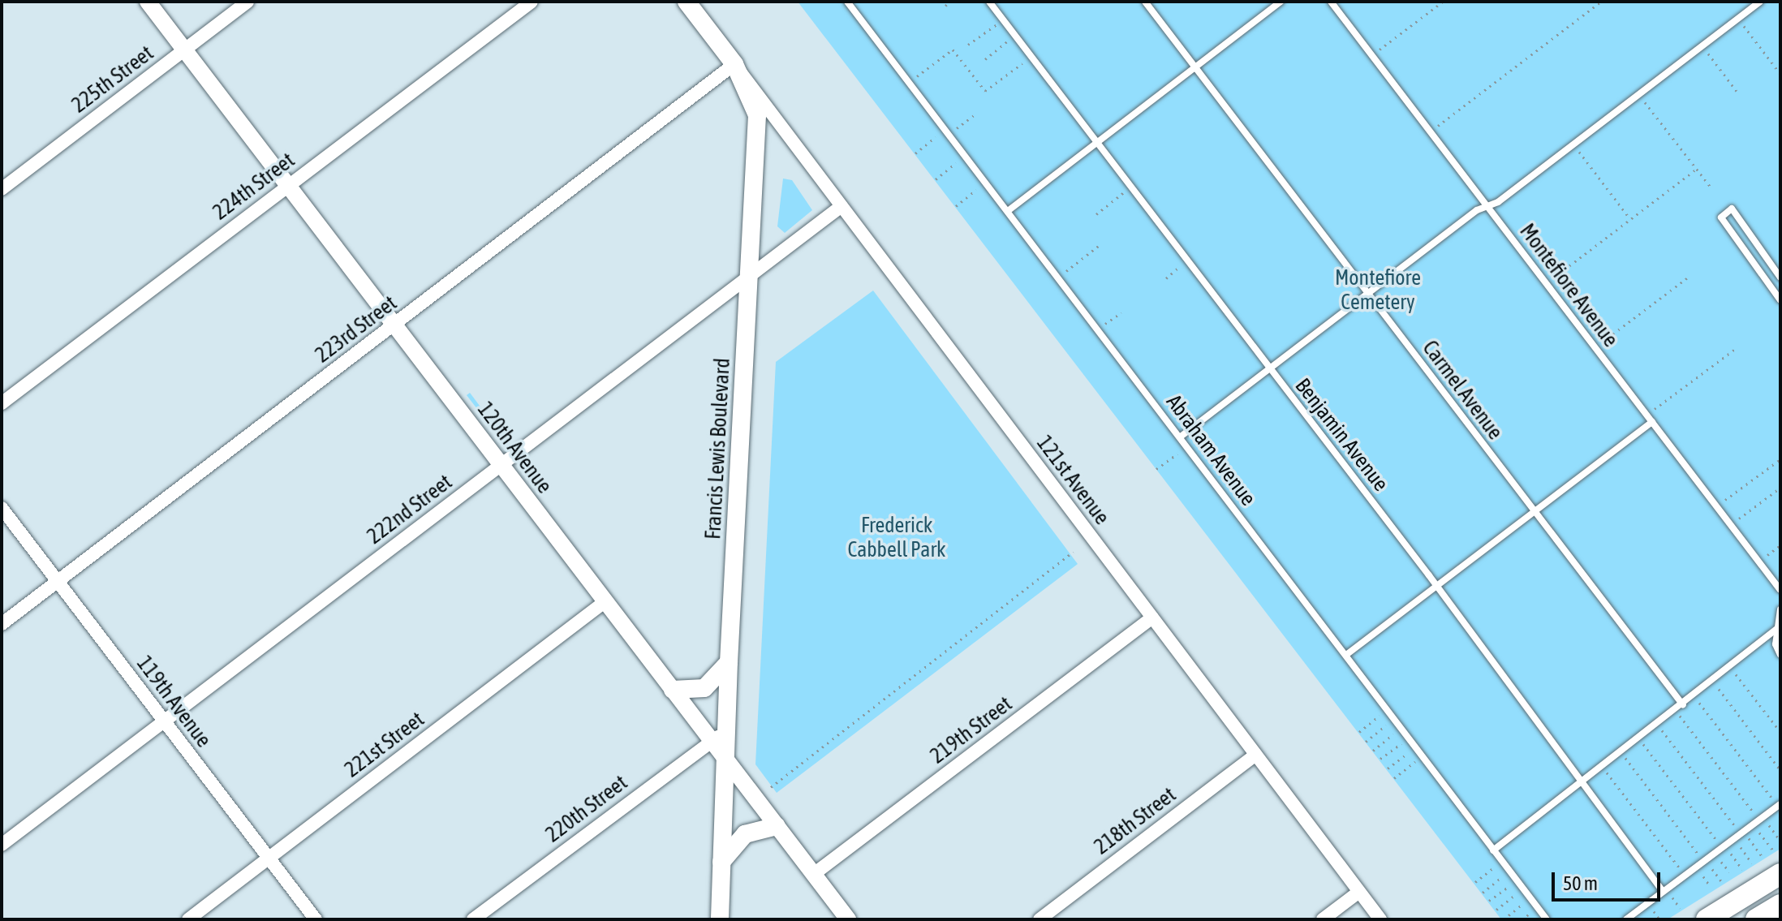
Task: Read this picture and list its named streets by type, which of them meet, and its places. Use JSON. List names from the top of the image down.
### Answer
{
  "streets": {
    "main road": ["Francis Lewis Boulevard"],
    "street": [
      "225th Street",
      "224th Street",
      "223rd Street",
      "120th Avenue",
      "121st Avenue",
      "222nd Street",
      "119th Avenue",
      "219th Street",
      "221st Street",
      "220th Street",
      "218th Street"
    ],
    "lane": [
      "Montefiore Avenue",
      "Carmel Avenue",
      "Benjamin Avenue",
      "Abraham Avenue"
    ]
  },
  "crossings": [
    ["225th Street", "120th Avenue"],
    ["224th Street", "120th Avenue"],
    ["223rd Street", "120th Avenue"],
    ["223rd Street", "Francis Lewis Boulevard"],
    ["223rd Street", "121st Avenue"],
    ["223rd Street", "119th Avenue"],
    ["120th Avenue", "Francis Lewis Boulevard"],
    ["120th Avenue", "222nd Street"],
    ["120th Avenue", "221st Street"],
    ["120th Avenue", "220th Street"],
    ["Francis Lewis Boulevard", "121st Avenue"],
    ["Francis Lewis Boulevard", "222nd Street"],
    ["Francis Lewis Boulevard", "220th Street"],
    ["121st Avenue", "222nd Street"],
    ["121st Avenue", "219th Street"],
    ["121st Avenue", "218th Street"],
    ["222nd Street", "119th Avenue"],
    ["119th Avenue", "221st Street"]
  ],
  "parks": ["Montefiore Cemetery", "Frederick Cabbell Park"],
  "scale_bar": "50 m"
}
